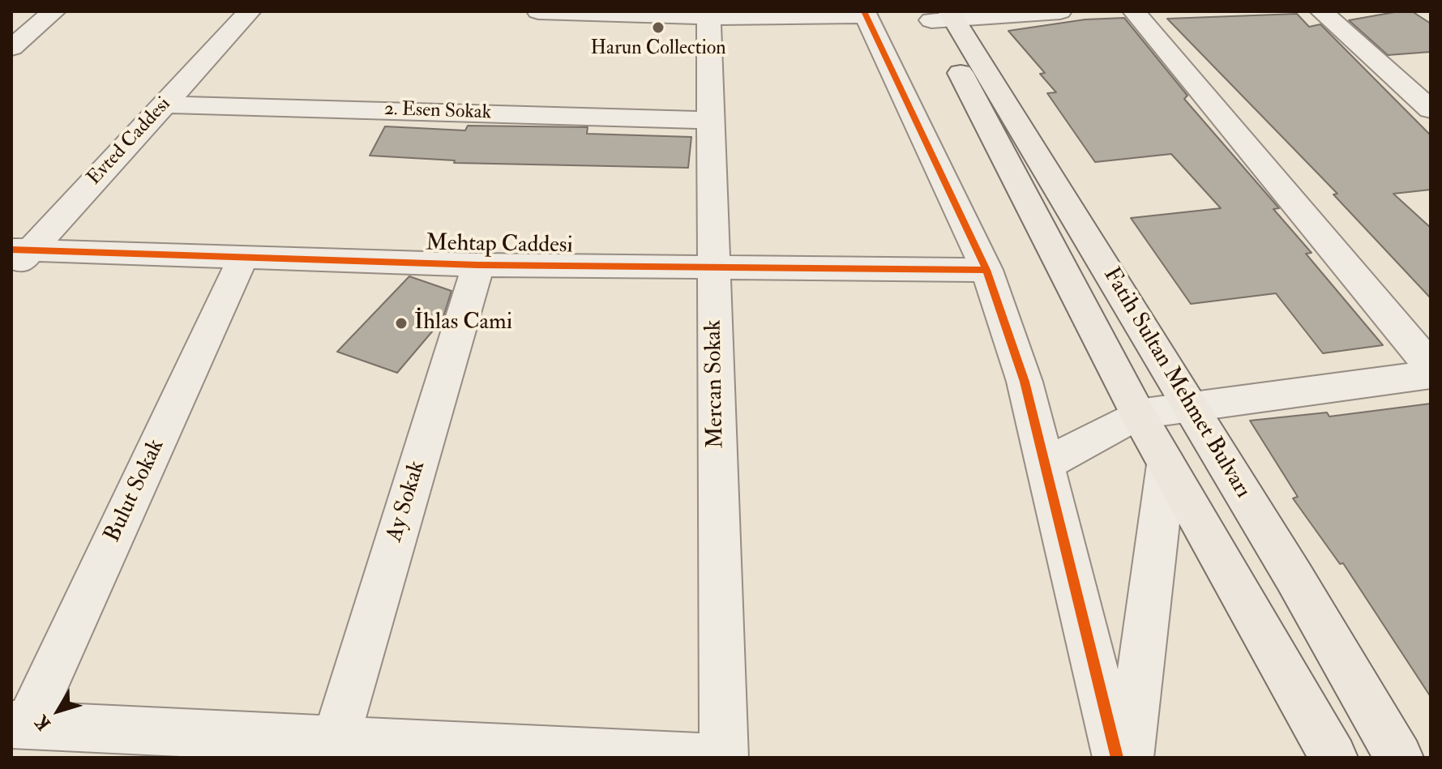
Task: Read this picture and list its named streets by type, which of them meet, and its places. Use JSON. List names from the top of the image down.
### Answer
{
  "streets": {
    "main road": ["Fatih Sultan Mehmet Bulvarı"],
    "street": [
      "2. Esen Sokak",
      "Evted Caddesi",
      "Mehtap Caddesi",
      "Mercan Sokak",
      "Bulut Sokak",
      "Ay Sokak"
    ]
  },
  "crossings": [
    ["2. Esen Sokak", "Evted Caddesi"],
    ["2. Esen Sokak", "Mercan Sokak"],
    ["Evted Caddesi", "Mehtap Caddesi"],
    ["Mehtap Caddesi", "Mercan Sokak"],
    ["Mehtap Caddesi", "Bulut Sokak"],
    ["Mehtap Caddesi", "Ay Sokak"]
  ],
  "places": ["Harun Collection", "İhlas Cami"],
  "north": "bottom left"
}
